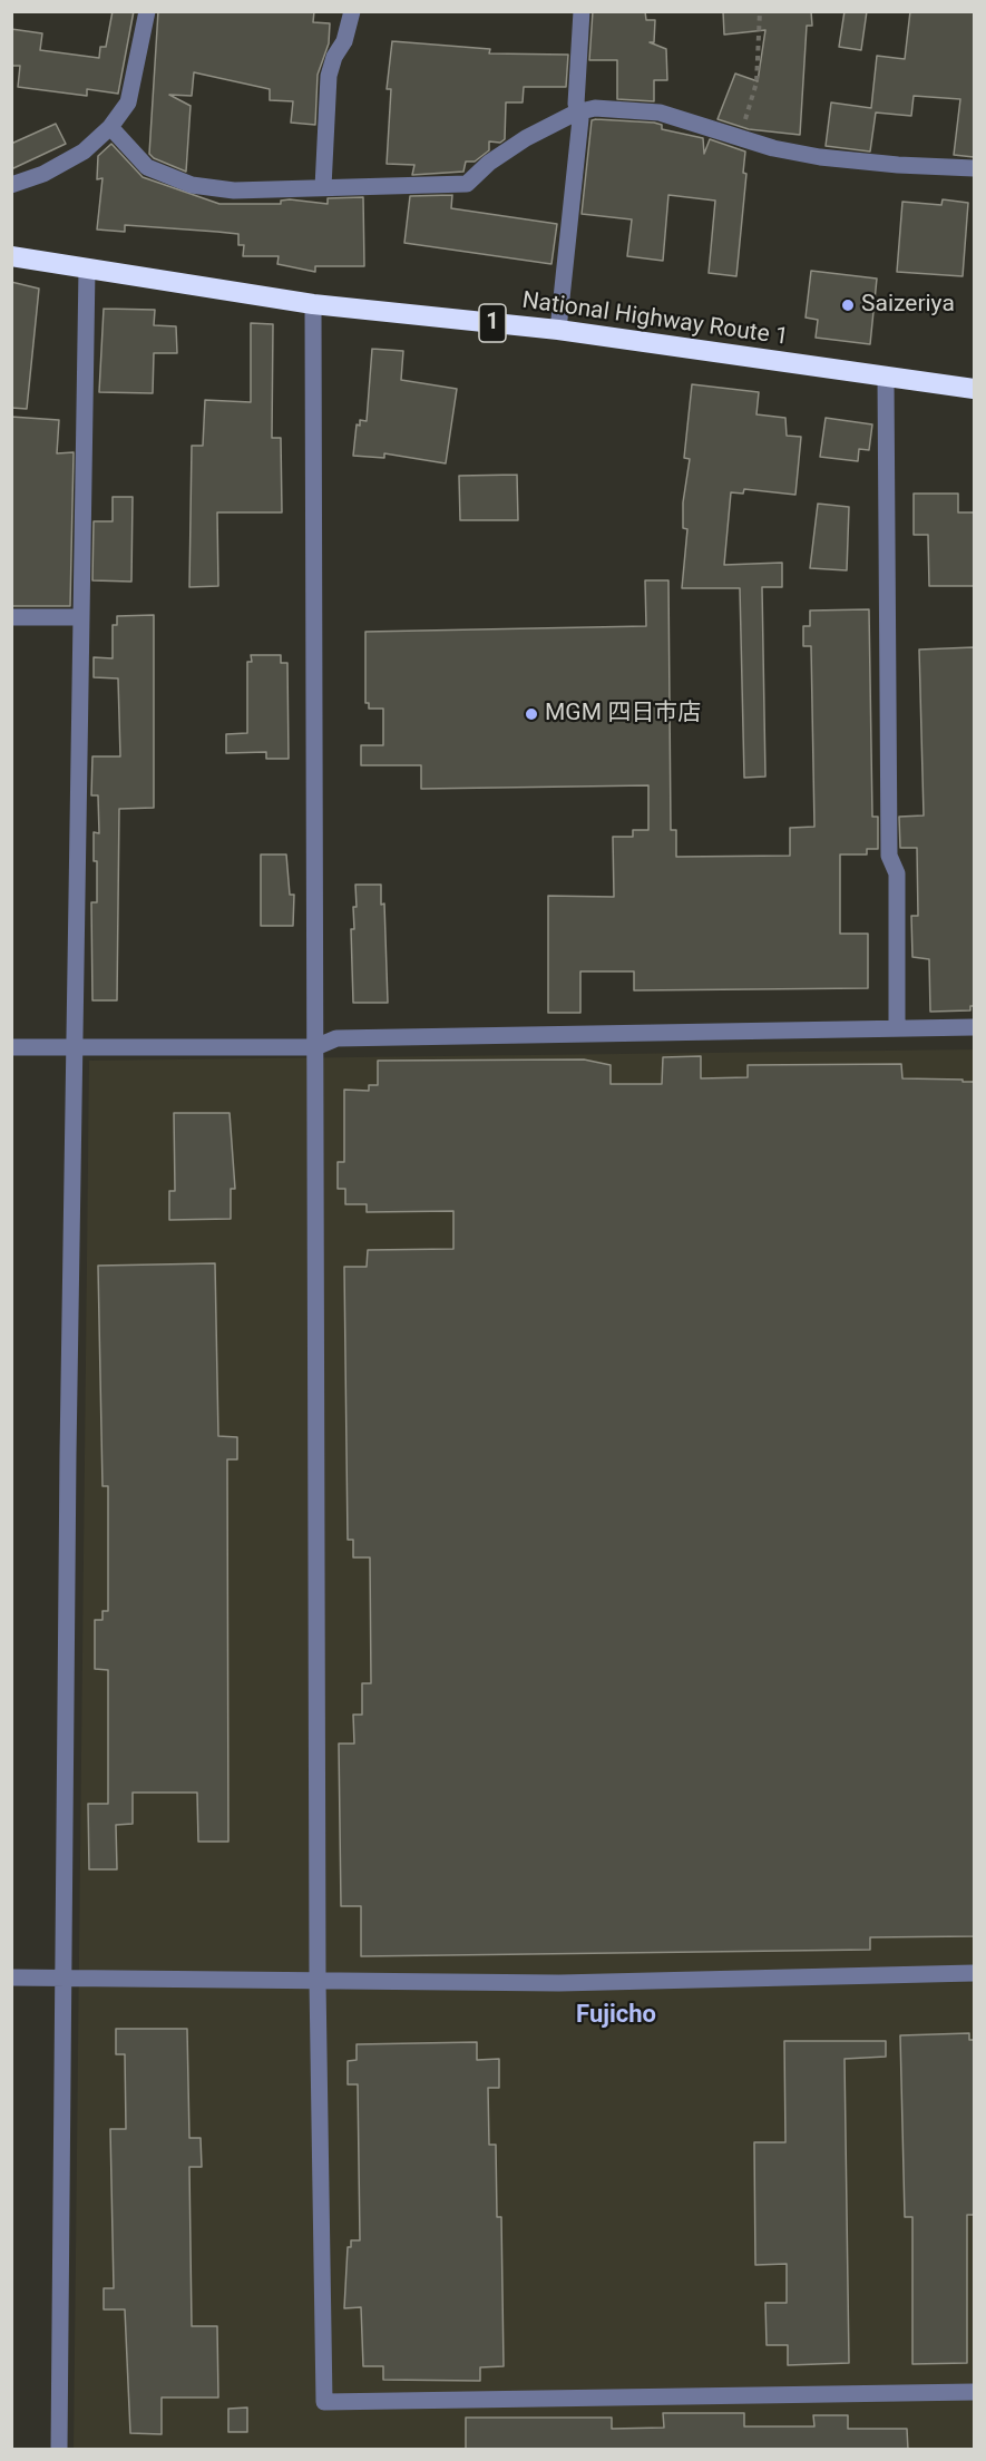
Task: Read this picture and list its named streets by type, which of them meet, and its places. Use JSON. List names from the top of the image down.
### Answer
{
  "streets": {
    "highway": ["National Highway Route 1", "1"]
  },
  "districts": ["Fujicho"],
  "places": ["Saizeriya", "MGM 四日市店"]
}
